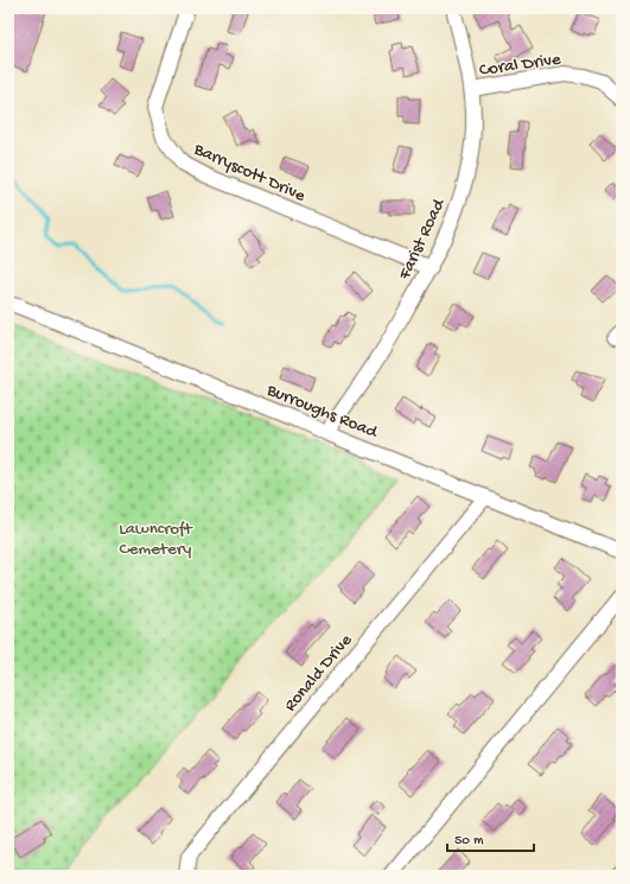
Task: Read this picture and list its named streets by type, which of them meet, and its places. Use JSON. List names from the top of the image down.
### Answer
{
  "streets": {
    "street": [
      "Coral Drive",
      "Barryscott Drive",
      "Farist Road",
      "Burroughs Road",
      "Ronald Drive"
    ]
  },
  "crossings": [
    ["Coral Drive", "Farist Road"],
    ["Barryscott Drive", "Farist Road"],
    ["Farist Road", "Burroughs Road"],
    ["Burroughs Road", "Ronald Drive"]
  ],
  "parks": ["Lawncroft Cemetery"],
  "scale_bar": "50 m"
}
